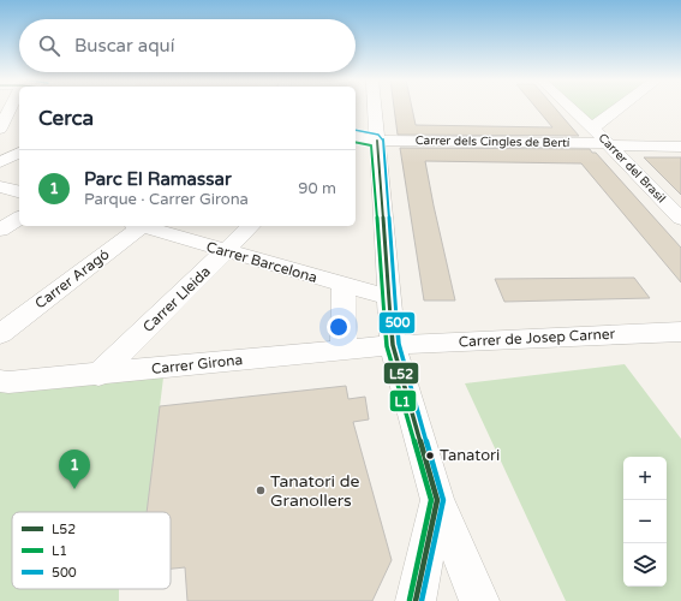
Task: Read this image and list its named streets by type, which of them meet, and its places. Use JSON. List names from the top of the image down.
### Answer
{
  "streets": {
    "street": [
      "Carrer dels Cingles de Bertí",
      "Carrer del Brasil",
      "Carrer Barcelona",
      "Carrer Aragó",
      "Carrer Lleida",
      "Carrer de Josep Carner",
      "Carrer Girona"
    ]
  },
  "crossings": [
    ["Carrer dels Cingles de Bertí", "Carrer del Brasil"],
    ["Carrer Barcelona", "Carrer Lleida"],
    ["Carrer Lleida", "Carrer Girona"],
    ["Carrer de Josep Carner", "Carrer Girona"]
  ],
  "places": ["Tanatori", "Tanatori de Granollers"],
  "lines": ["transit line 500", "transit line L52", "transit line L1"],
  "legend": ["L52", "L1", "500"],
  "page": {
    "search": "Buscar aquí",
    "heading": "Cerca",
    "list": [
      {
        "mark": "1",
        "name": "Parc El Ramassar",
        "note": "Parque · Carrer Girona",
        "value": "90 m"
      }
    ],
    "pins": "1",
    "map_buttons": ["+", "−"]
  }
}
